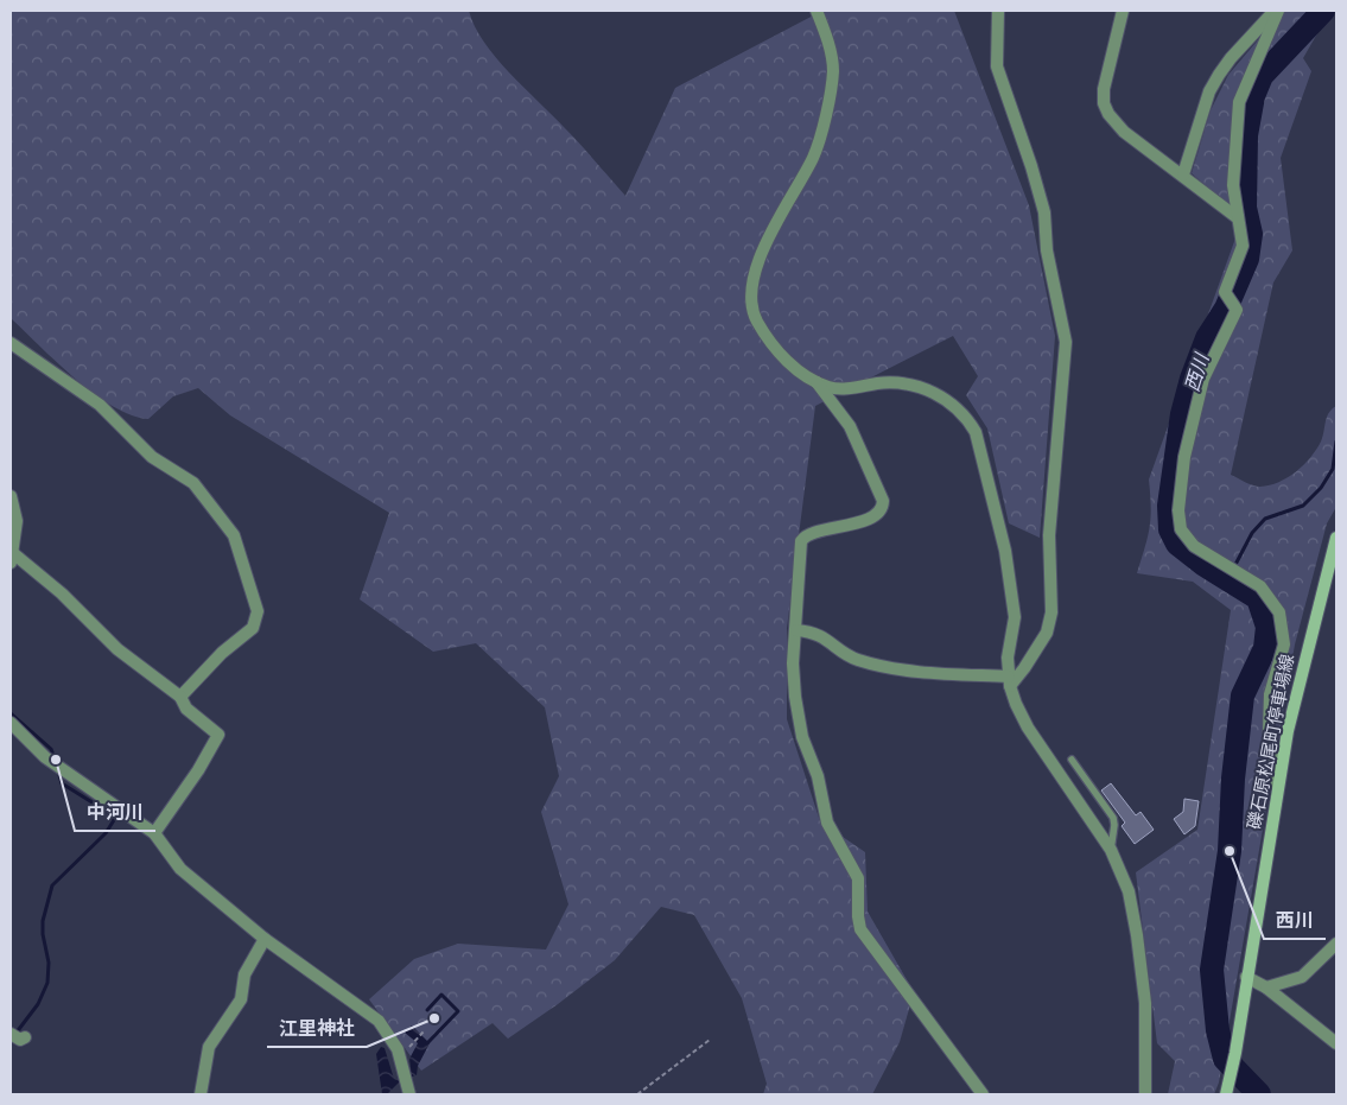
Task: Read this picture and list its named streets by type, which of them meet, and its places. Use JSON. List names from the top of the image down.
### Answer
{
  "streets": {
    "main road": ["礫石原松尾町停車場線"]
  },
  "water": ["西川"],
  "places": ["中河川", "西川", "江里神社"]
}
